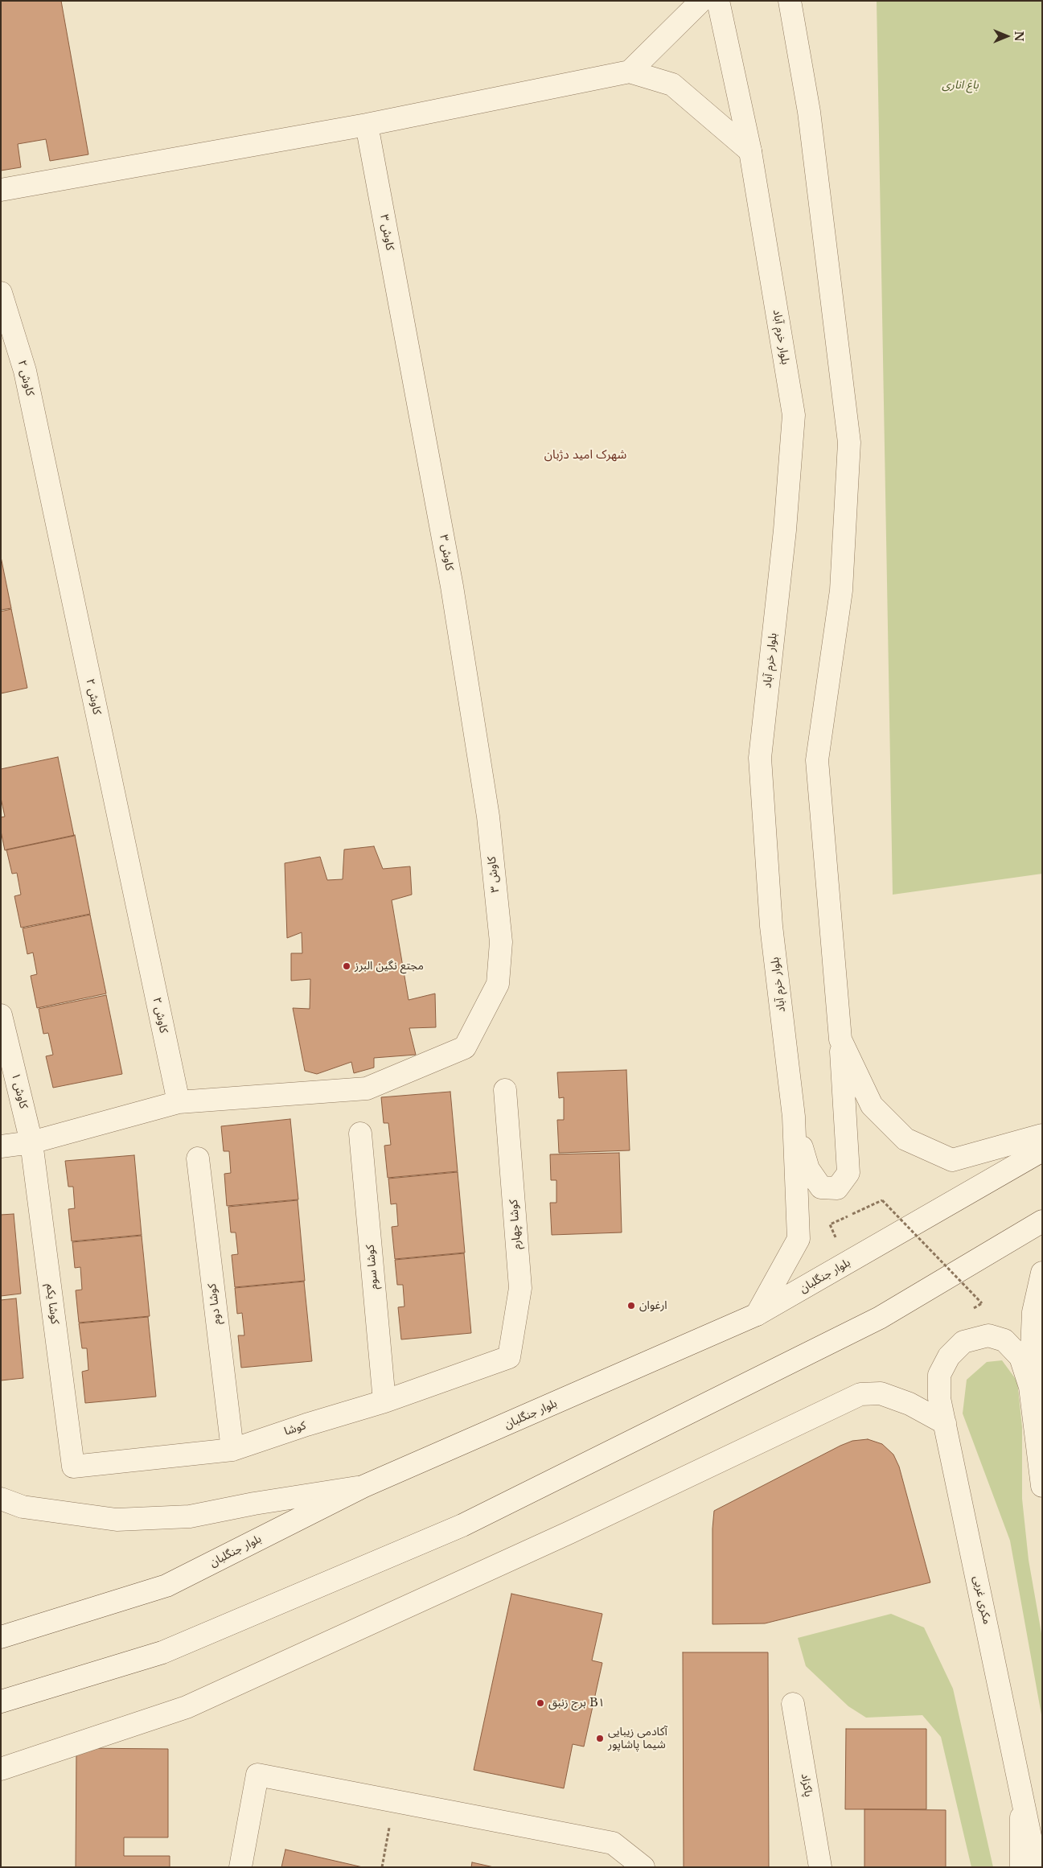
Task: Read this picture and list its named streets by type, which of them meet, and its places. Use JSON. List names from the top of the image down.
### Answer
{
  "streets": {
    "street": [
      "کاوش ۳",
      "بلوار خرم آباد",
      "کاوش ۲",
      "کاوش ۱",
      "کوشا چهارم",
      "کوشا سوم",
      "بلوار جنگلبان",
      "کوشا یکم",
      "کوشا دوم",
      "کوشا",
      "مکری غربی",
      "پاکزاد"
    ]
  },
  "crossings": [
    ["کاوش ۳", "کاوش ۲"],
    ["بلوار خرم آباد", "بلوار جنگلبان"],
    ["کاوش ۱", "کوشا یکم"],
    ["کوشا چهارم", "کوشا"],
    ["کوشا سوم", "کوشا"],
    ["کوشا یکم", "کوشا"],
    ["کوشا دوم", "کوشا"]
  ],
  "districts": ["شهرک امید دژبان"],
  "parks": ["باغ اناری"],
  "places": [
    "مجتع نگین البرز",
    "ارغوان",
    "برج زنبق B۱",
    "آکادمی زیبایی شیما پاشاپور"
  ],
  "north": "right"
}
